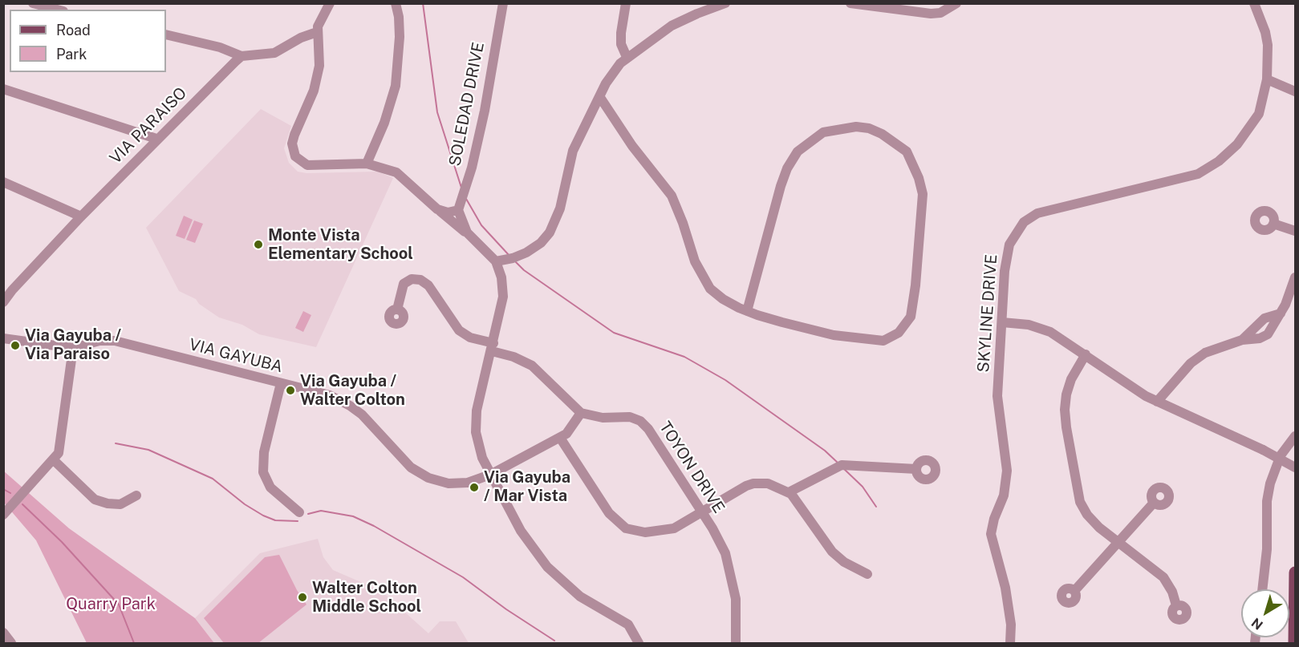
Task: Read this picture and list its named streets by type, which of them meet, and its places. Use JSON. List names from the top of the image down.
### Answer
{
  "streets": {
    "street": [
      "SOLEDAD DRIVE",
      "VIA PARAISO",
      "SKYLINE DRIVE",
      "VIA GAYUBA",
      "TOYON DRIVE"
    ]
  },
  "crossings": [
    ["VIA GAYUBA", "TOYON DRIVE"]
  ],
  "parks": ["Quarry Park"],
  "places": [
    "Monte Vista Elementary School",
    "Via Gayuba / Via Paraiso",
    "Via Gayuba / Walter Colton",
    "Via Gayuba / Mar Vista",
    "Walter Colton Middle School"
  ],
  "legend": ["Road", "Park"],
  "north": "bottom left"
}
